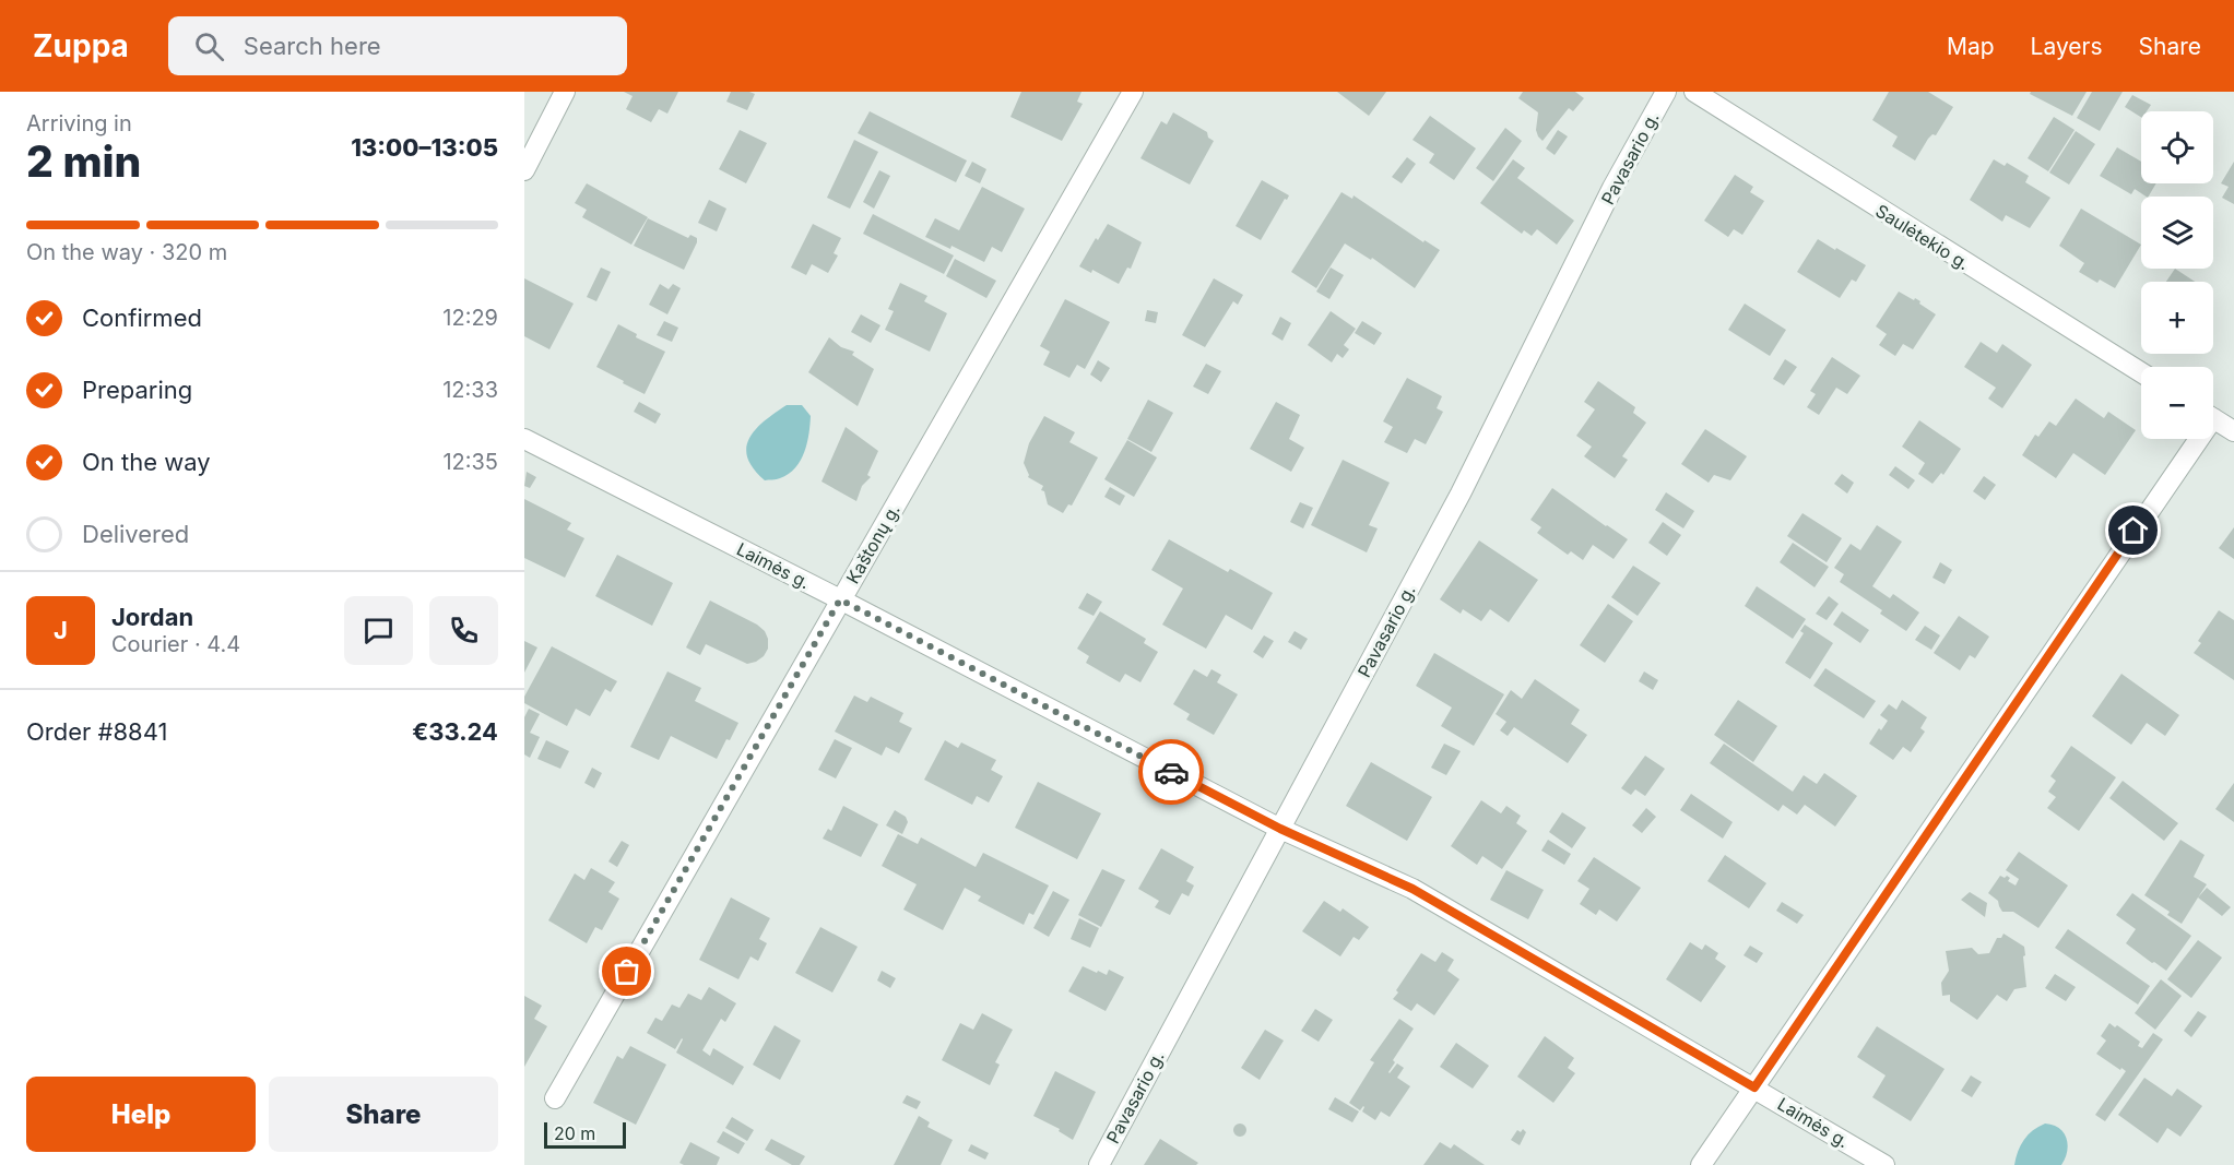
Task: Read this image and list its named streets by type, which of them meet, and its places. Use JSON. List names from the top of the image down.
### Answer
{
  "streets": {
    "street": [
      "Pavasario g.",
      "Saulėtekio g.",
      "Kaštonų g.",
      "Laimės g."
    ]
  },
  "crossings": [
    ["Pavasario g.", "Laimės g."],
    ["Kaštonų g.", "Laimės g."]
  ],
  "scale_bar": "20 m",
  "page": {
    "header": "Zuppa",
    "search": "Search here",
    "nav": ["Map", "Layers", "Share"],
    "heading": ["2 min", "Arriving in", "13:00–13:05"],
    "panel": [
      "Jordan",
      "Courier · 4.4",
      "Order #8841",
      "€33.24"
    ],
    "map_buttons": ["+", "−"],
    "bar": "On the way · 320 m",
    "list": [
      ["Confirmed", "12:29"],
      ["Preparing", "12:33"],
      ["On the way", "12:35"],
      "Delivered"
    ],
    "round": "J",
    "buttons": ["Help", "Share"],
    "scale": "20 m"
  }
}
